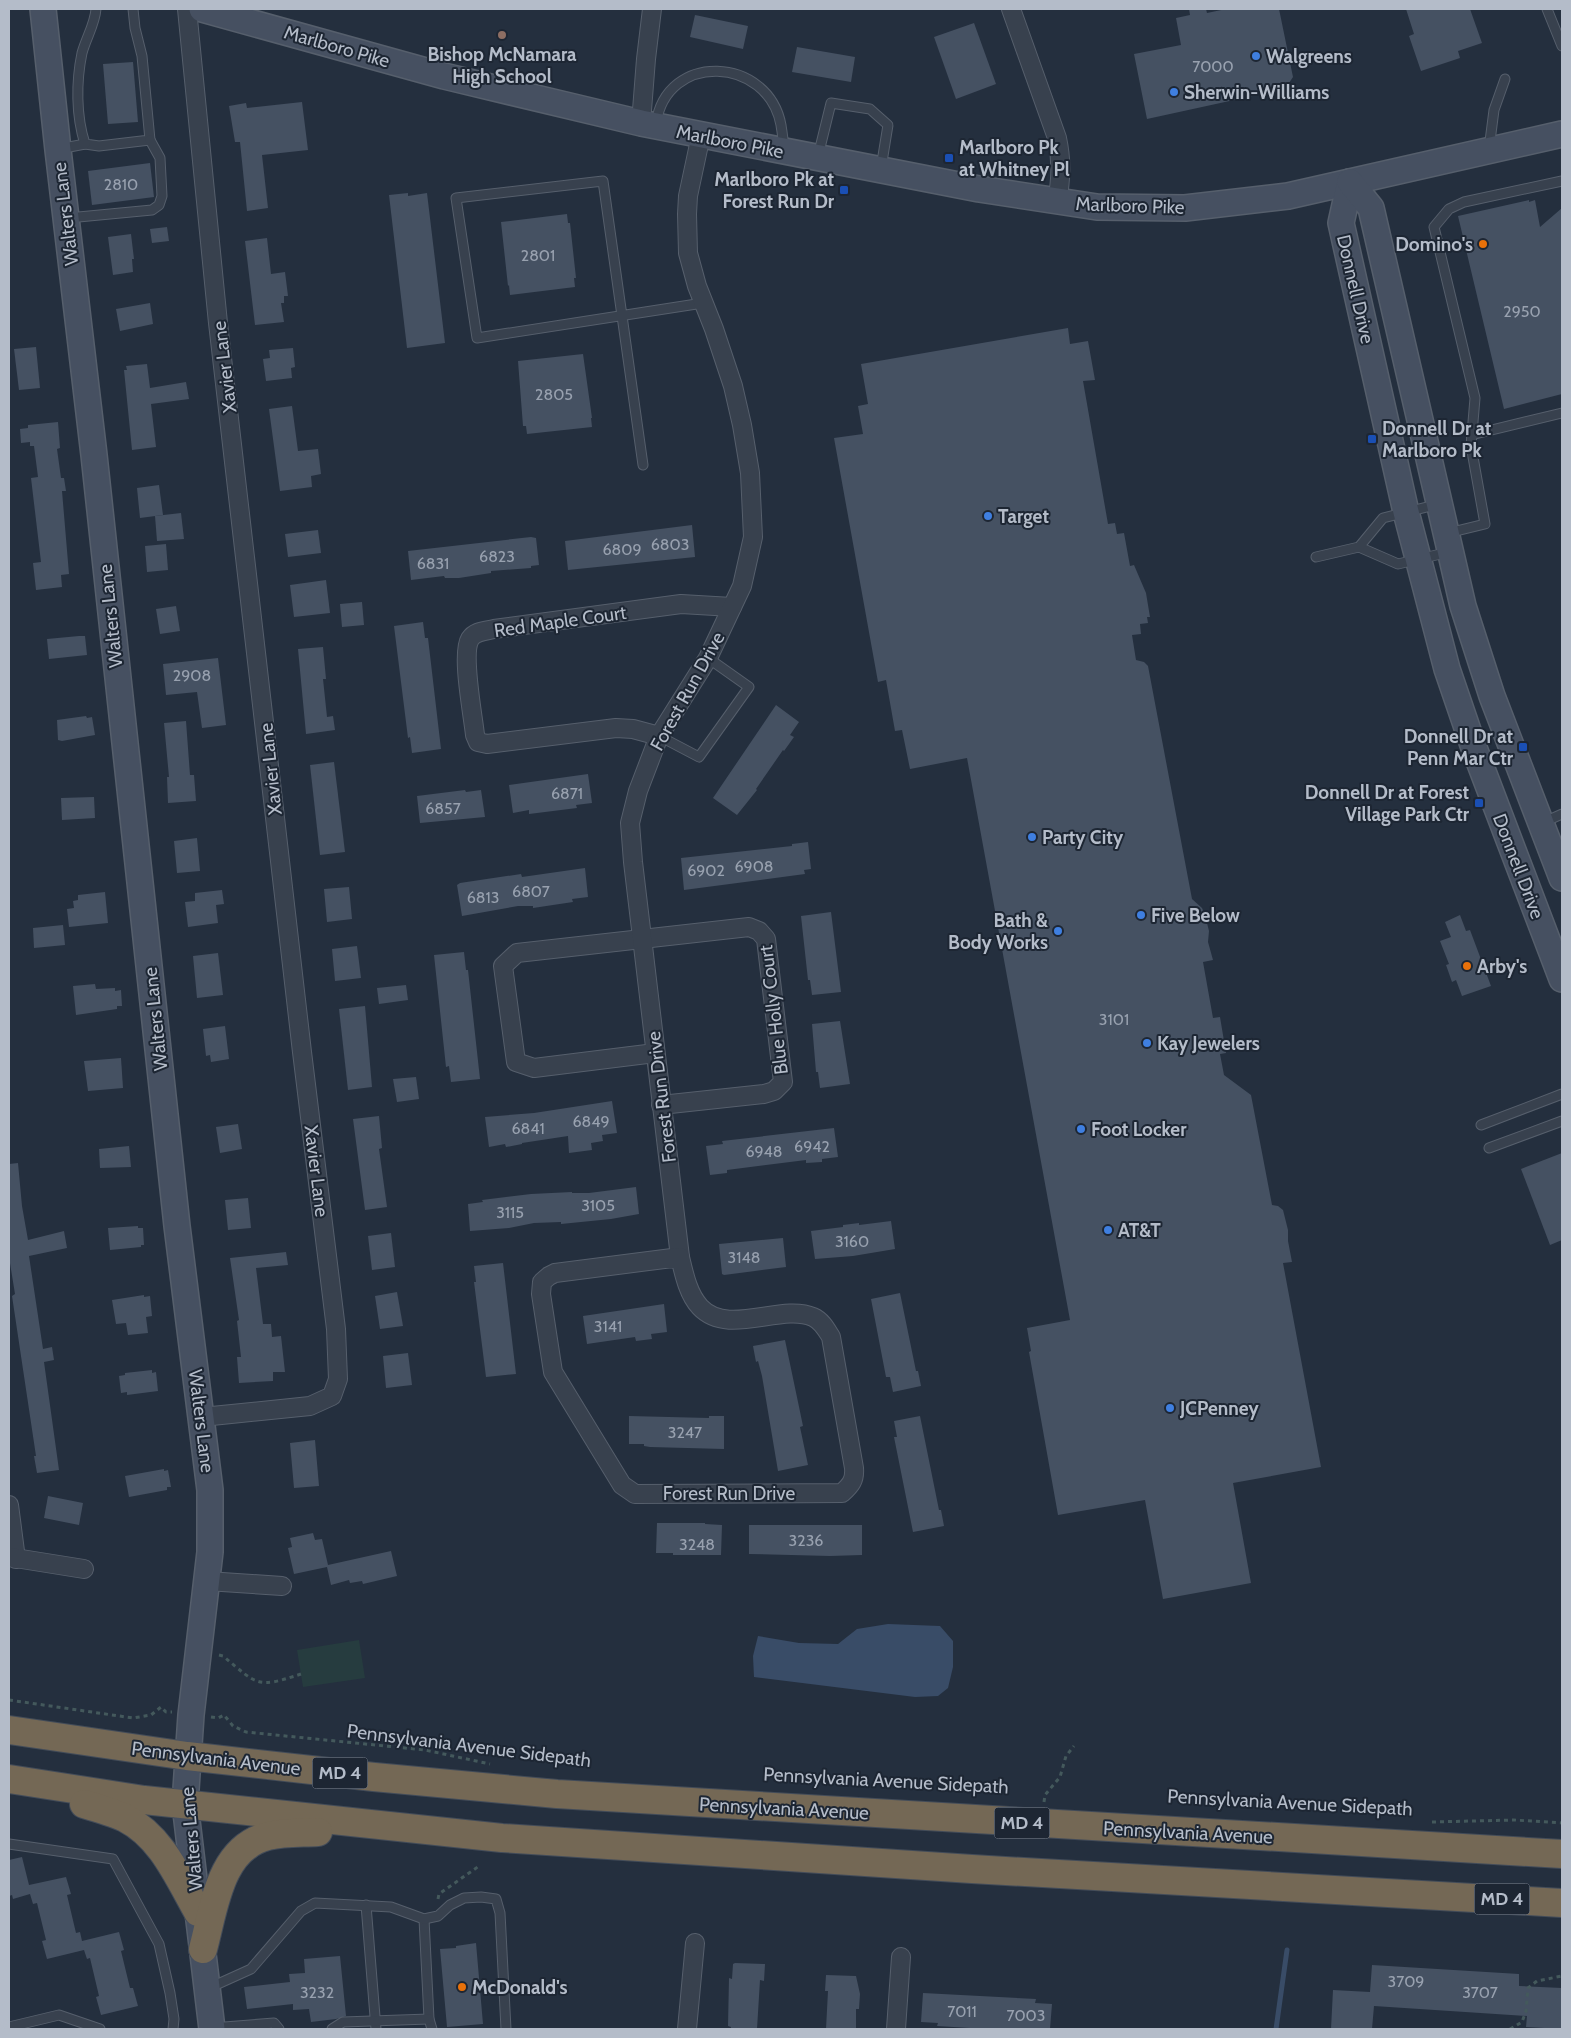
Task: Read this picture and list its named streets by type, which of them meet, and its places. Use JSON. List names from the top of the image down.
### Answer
{
  "streets": {
    "highway": ["Pennsylvania Avenue", "MD 4"],
    "street": [
      "Marlboro Pike",
      "Walters Lane",
      "Donnell Drive",
      "Xavier Lane",
      "Red Maple Court",
      "Forest Run Drive",
      "Blue Holly Court"
    ],
    "path": ["Pennsylvania Avenue Sidepath"]
  },
  "crossings": [
    ["Marlboro Pike", "Donnell Drive"],
    ["Marlboro Pike", "Forest Run Drive"],
    ["Walters Lane", "Xavier Lane"],
    ["Walters Lane", "Pennsylvania Avenue"],
    ["Walters Lane", "MD 4"],
    ["Red Maple Court", "Forest Run Drive"],
    ["Forest Run Drive", "Blue Holly Court"]
  ],
  "places": {
    "other": [
      "Bishop McNamara High School",
      "Walgreens",
      "Sherwin-Williams",
      "Domino's",
      "Target",
      "Party City",
      "Five Below",
      "Bath & Body Works",
      "Arby's",
      "Kay Jewelers",
      "Foot Locker",
      "AT&T",
      "JCPenney",
      "McDonald's"
    ],
    "transit": [
      "Marlboro Pk at Whitney Pl",
      "Marlboro Pk at Forest Run Dr",
      "Donnell Dr at Marlboro Pk",
      "Donnell Dr at Penn Mar Ctr",
      "Donnell Dr at Forest Village Park Ctr"
    ]
  },
  "house_numbers": [
    "7000",
    "2810",
    "2801",
    "2950",
    "2805",
    "6803",
    "6809",
    "6823",
    "6831",
    "2908",
    "6871",
    "6857",
    "6908",
    "6902",
    "6807",
    "6813",
    "3101",
    "6849",
    "6841",
    "6942",
    "6948",
    "3105",
    "3115",
    "3160",
    "3148",
    "3141",
    "3247",
    "3236",
    "3248",
    "3709",
    "3232",
    "3707",
    "7011",
    "7003"
  ]
}
